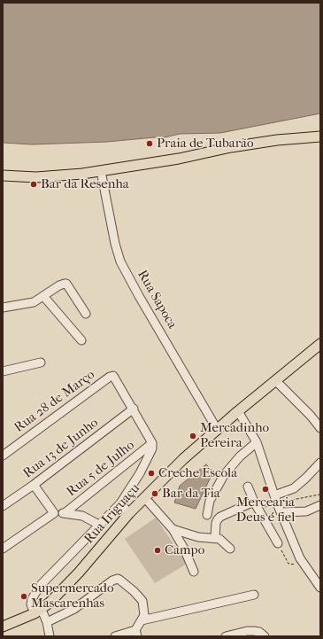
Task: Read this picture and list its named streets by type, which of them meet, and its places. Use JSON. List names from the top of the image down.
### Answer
{
  "streets": {
    "main road": ["Rua Iriguaçu"],
    "street": [
      "Rua Sapoca",
      "Rua 28 de Março",
      "Rua 13 de Junho",
      "Rua 5 de Julho"
    ]
  },
  "crossings": [
    ["Rua Sapoca", "Rua Iriguaçu"],
    ["Rua 28 de Março", "Rua 13 de Junho"],
    ["Rua 28 de Março", "Rua 5 de Julho"]
  ],
  "places": [
    "Praia de Tubarão",
    "Bar da Resenha",
    "Mercadinho Pereira",
    "Creche Escola",
    "Mercearia Deus é fiel",
    "Bar da Tia",
    "Campo",
    "Supermercado Mascarenhas"
  ]
}
